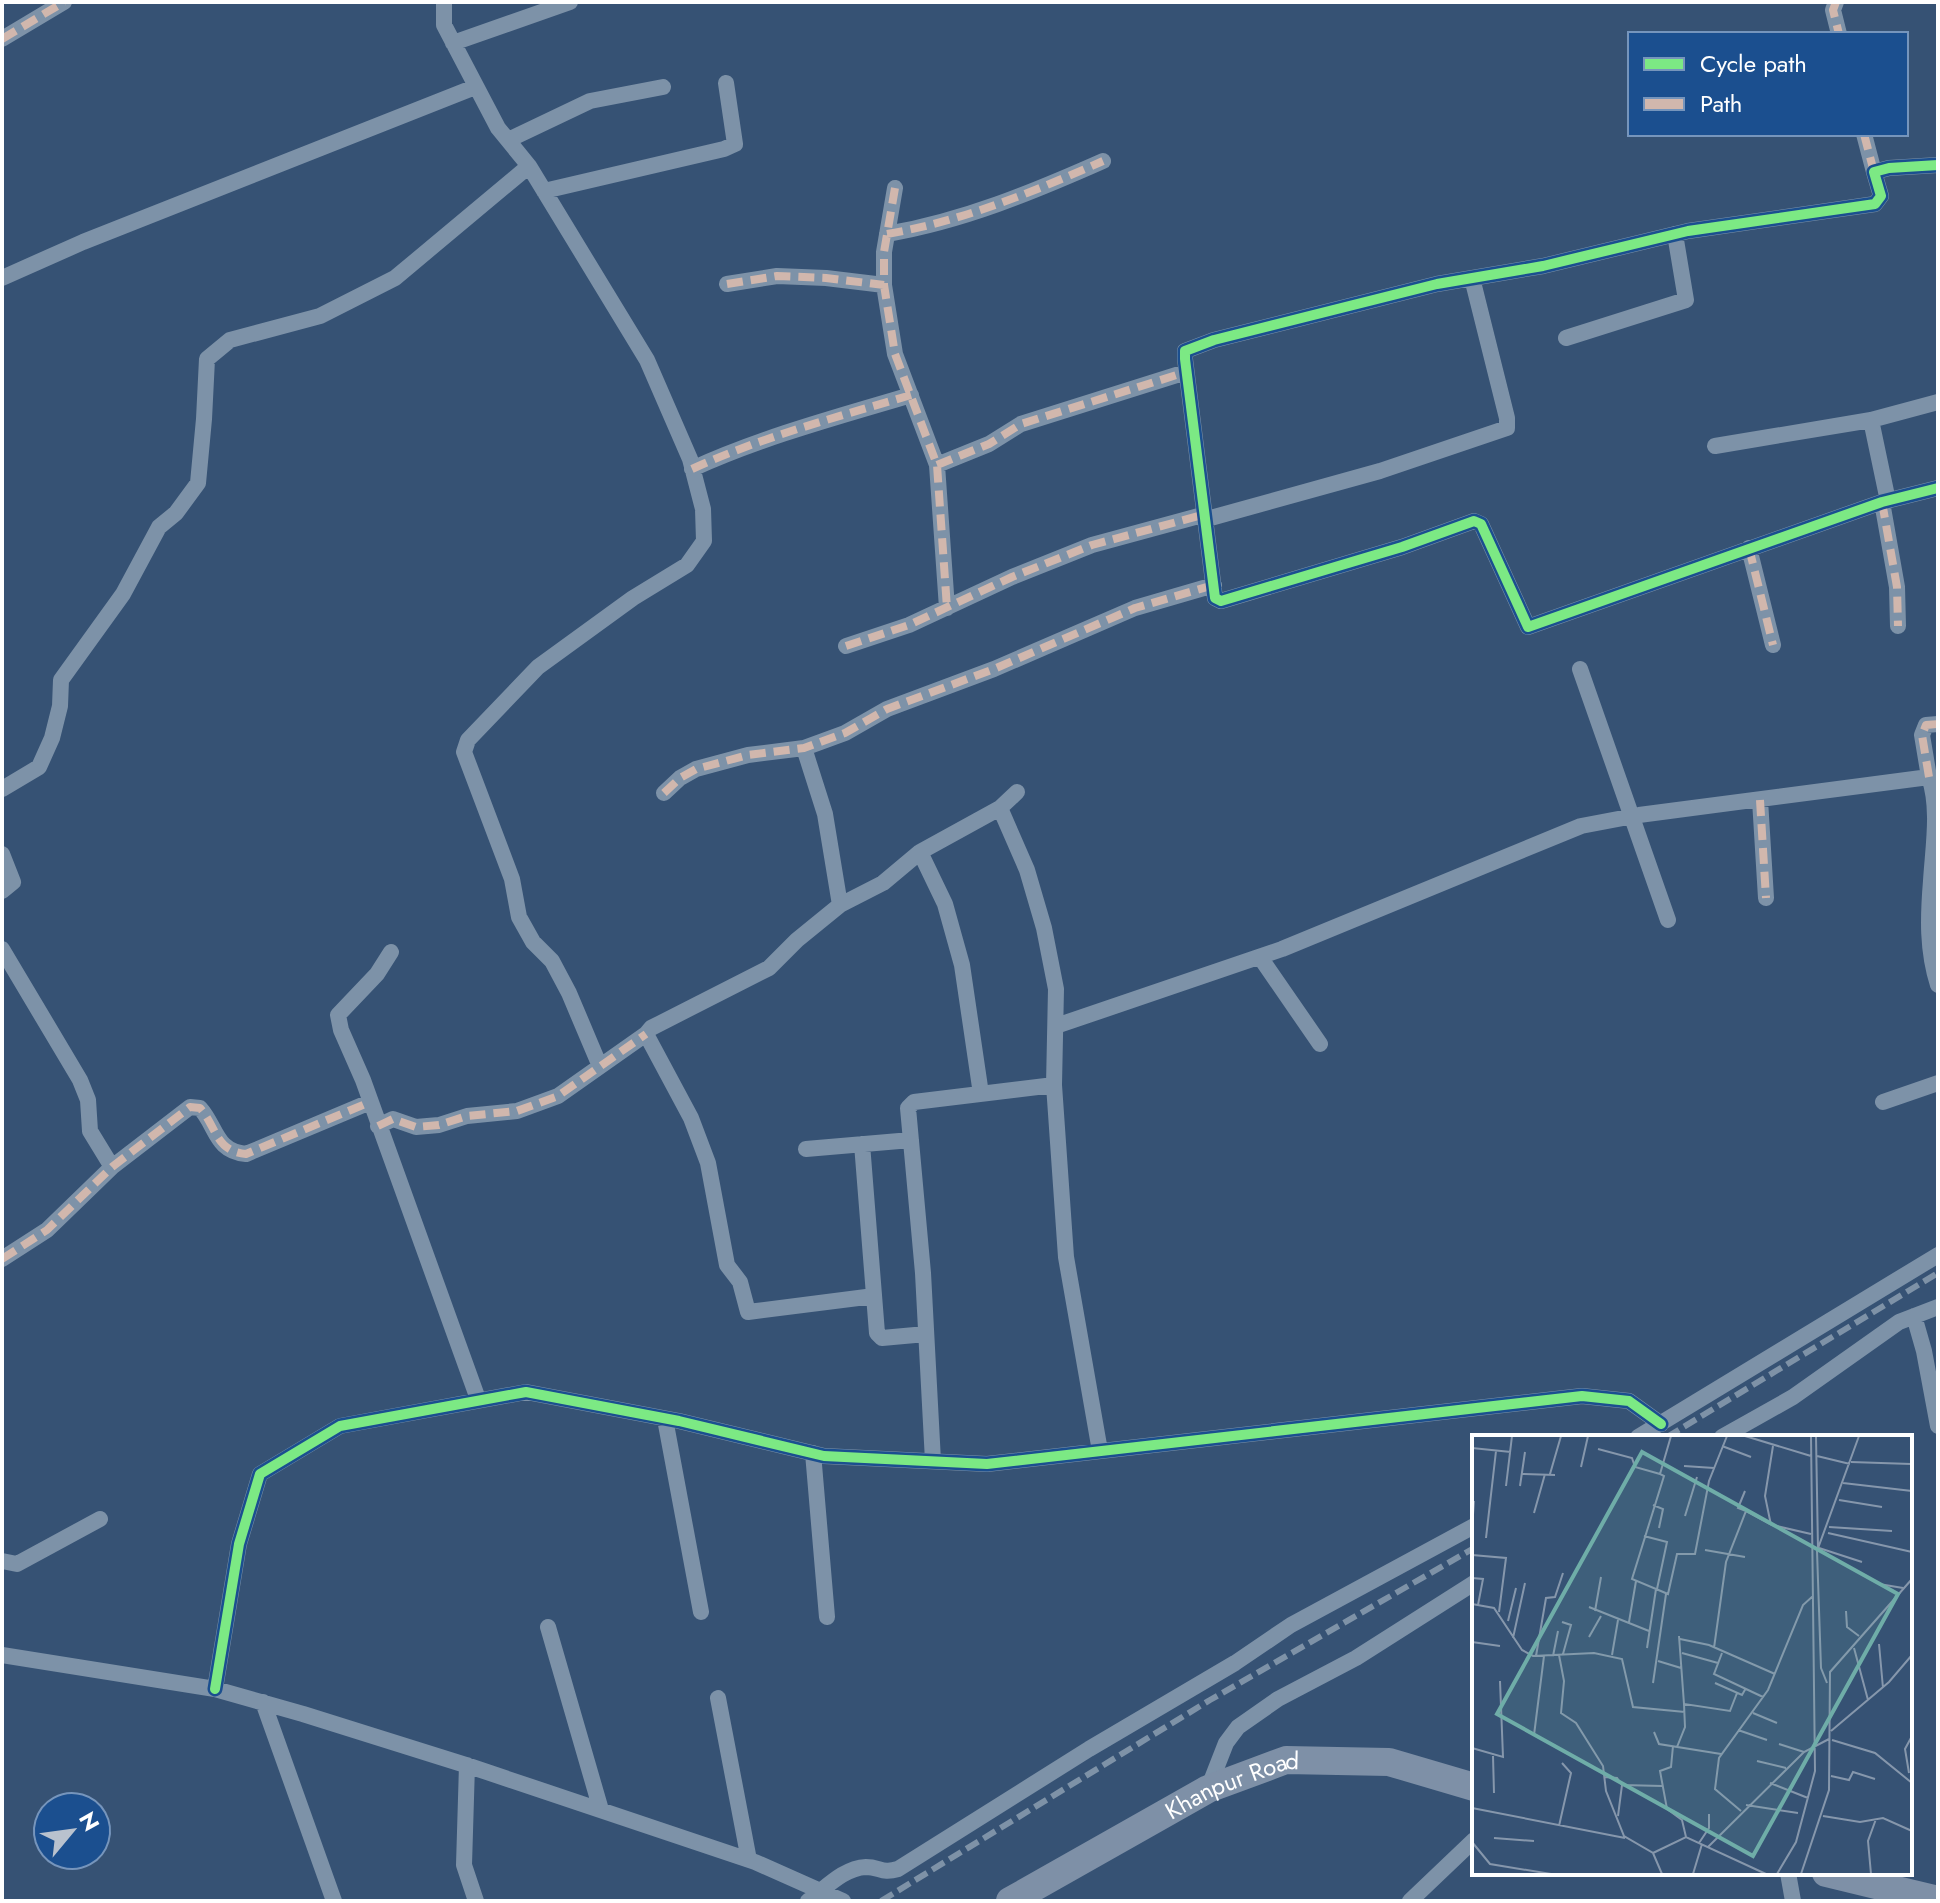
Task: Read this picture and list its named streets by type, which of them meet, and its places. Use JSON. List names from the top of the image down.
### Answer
{
  "streets": {
    "highway": ["Khanpur Road"]
  },
  "legend": ["Cycle path", "Path"],
  "north": "top right"
}
